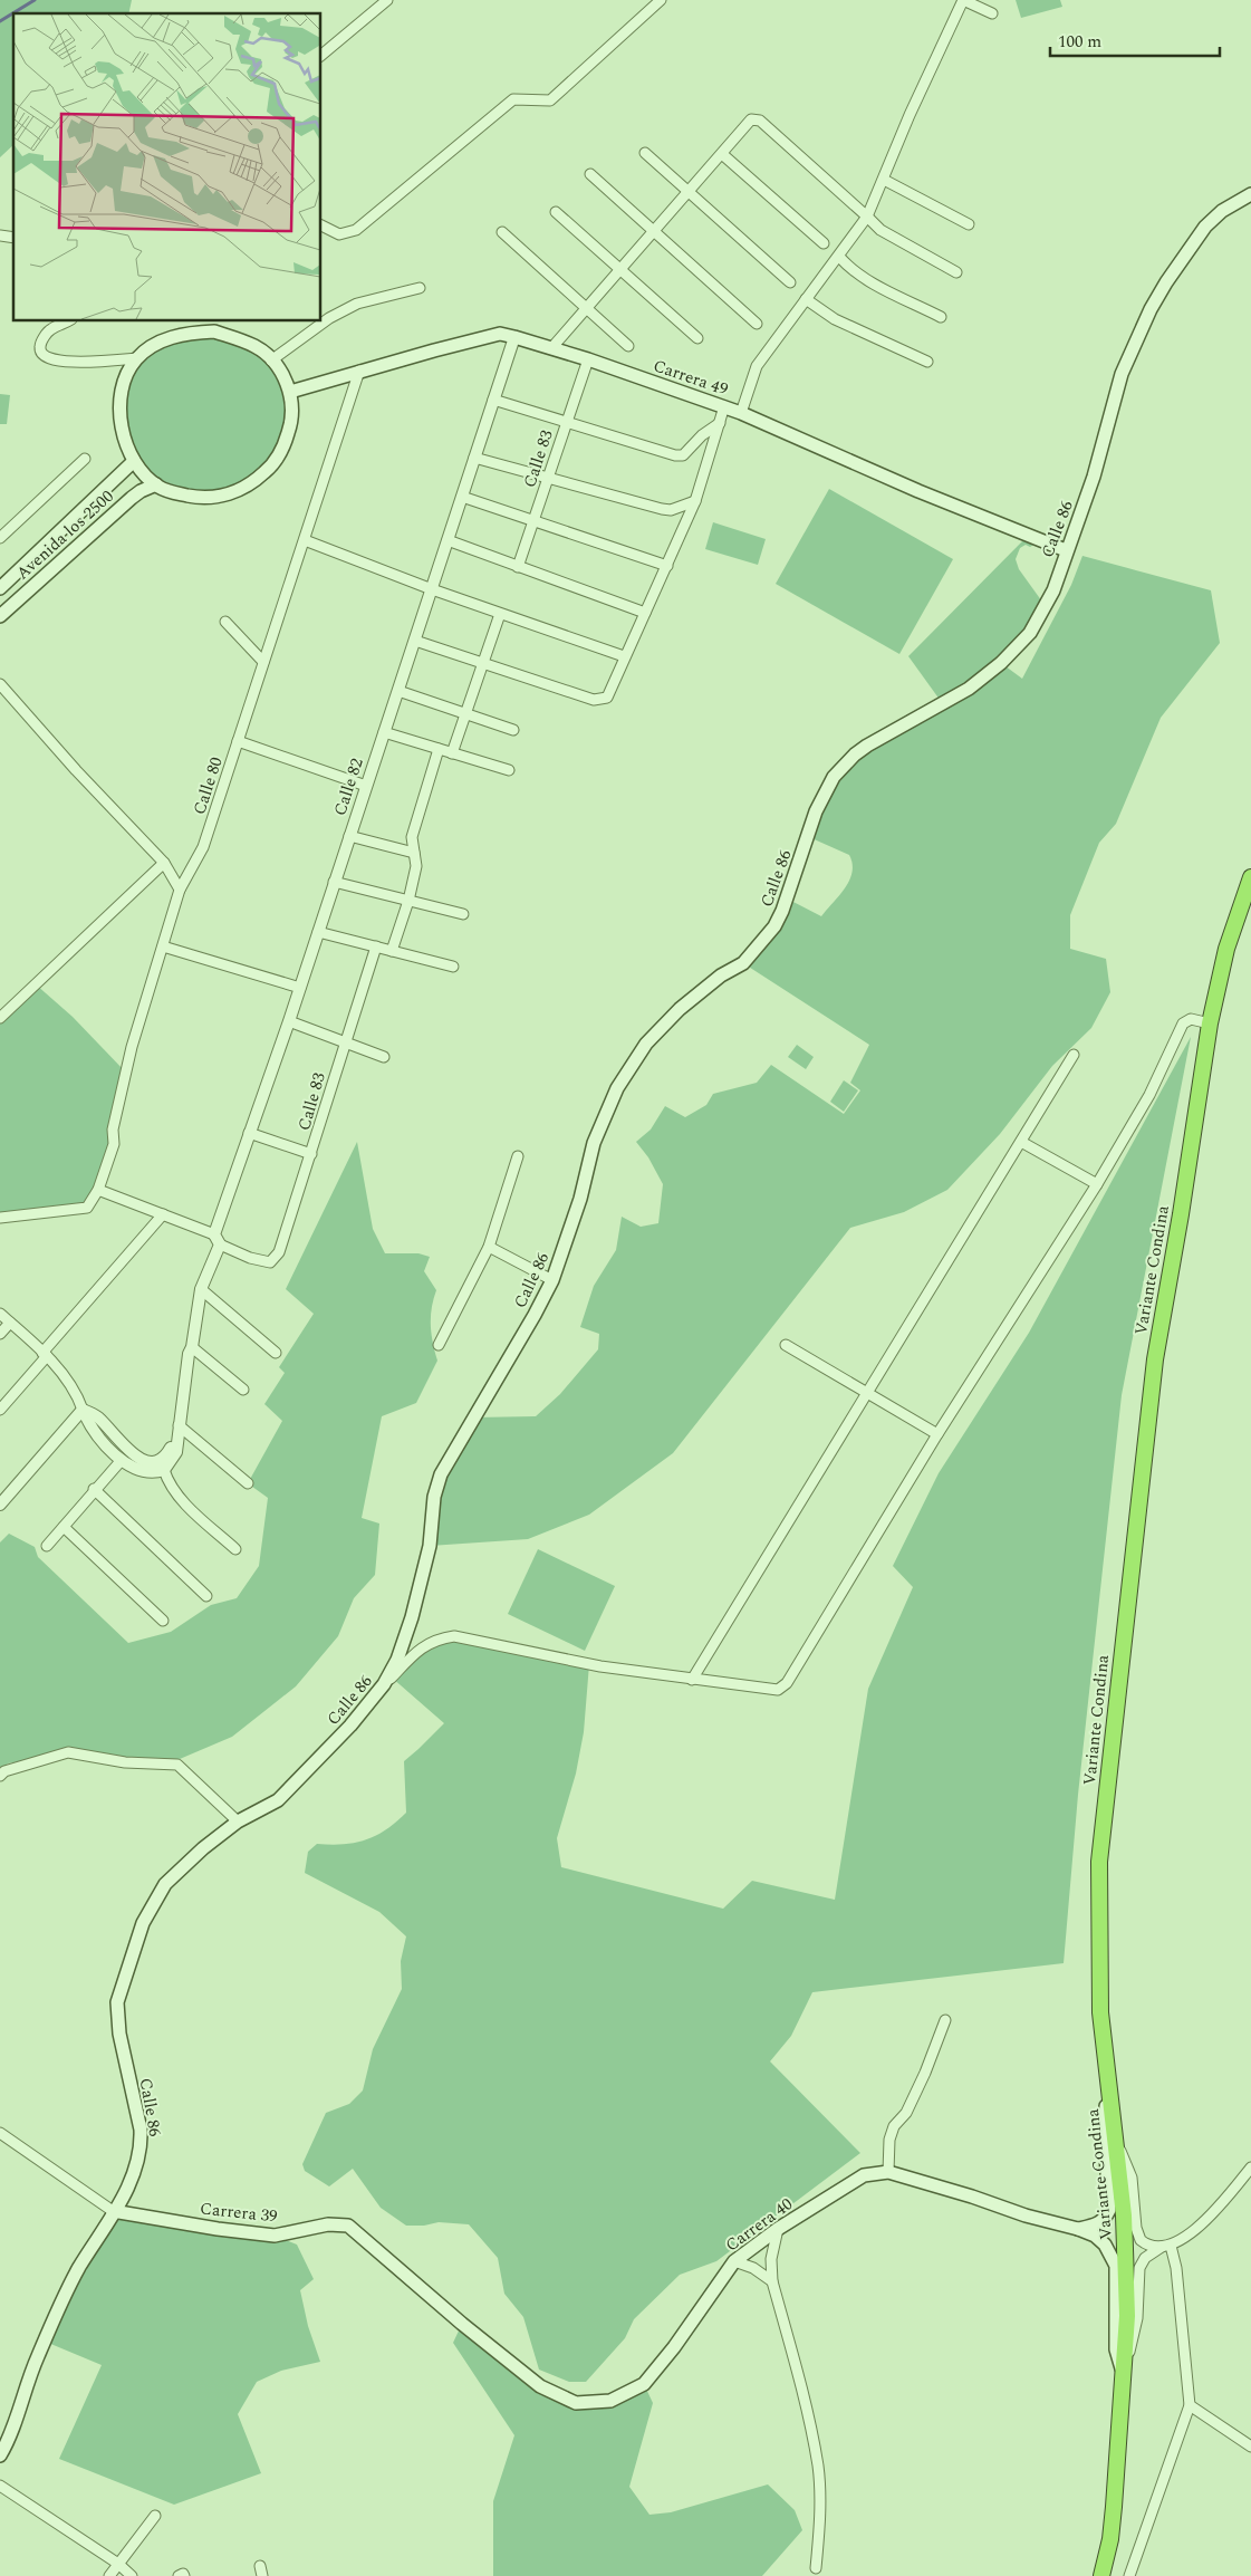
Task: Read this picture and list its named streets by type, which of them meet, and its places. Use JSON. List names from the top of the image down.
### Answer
{
  "streets": {
    "highway": ["Variante Condina"],
    "main road": [
      "Carrera 49",
      "Calle 86",
      "Avenida los 2500",
      "Carrera 39",
      "Carrera 40"
    ],
    "street": ["Calle 83", "Calle 80", "Calle 82"]
  },
  "crossings": [
    ["Carrera 49", "Calle 83"],
    ["Carrera 49", "Calle 86"],
    ["Carrera 49", "Avenida los 2500"],
    ["Carrera 49", "Calle 80"],
    ["Carrera 49", "Calle 82"],
    ["Calle 83", "Calle 82"],
    ["Calle 86", "Carrera 39"],
    ["Variante Condina", "Carrera 40"],
    ["Carrera 39", "Carrera 40"]
  ],
  "scale_bar": "100 m"
}
